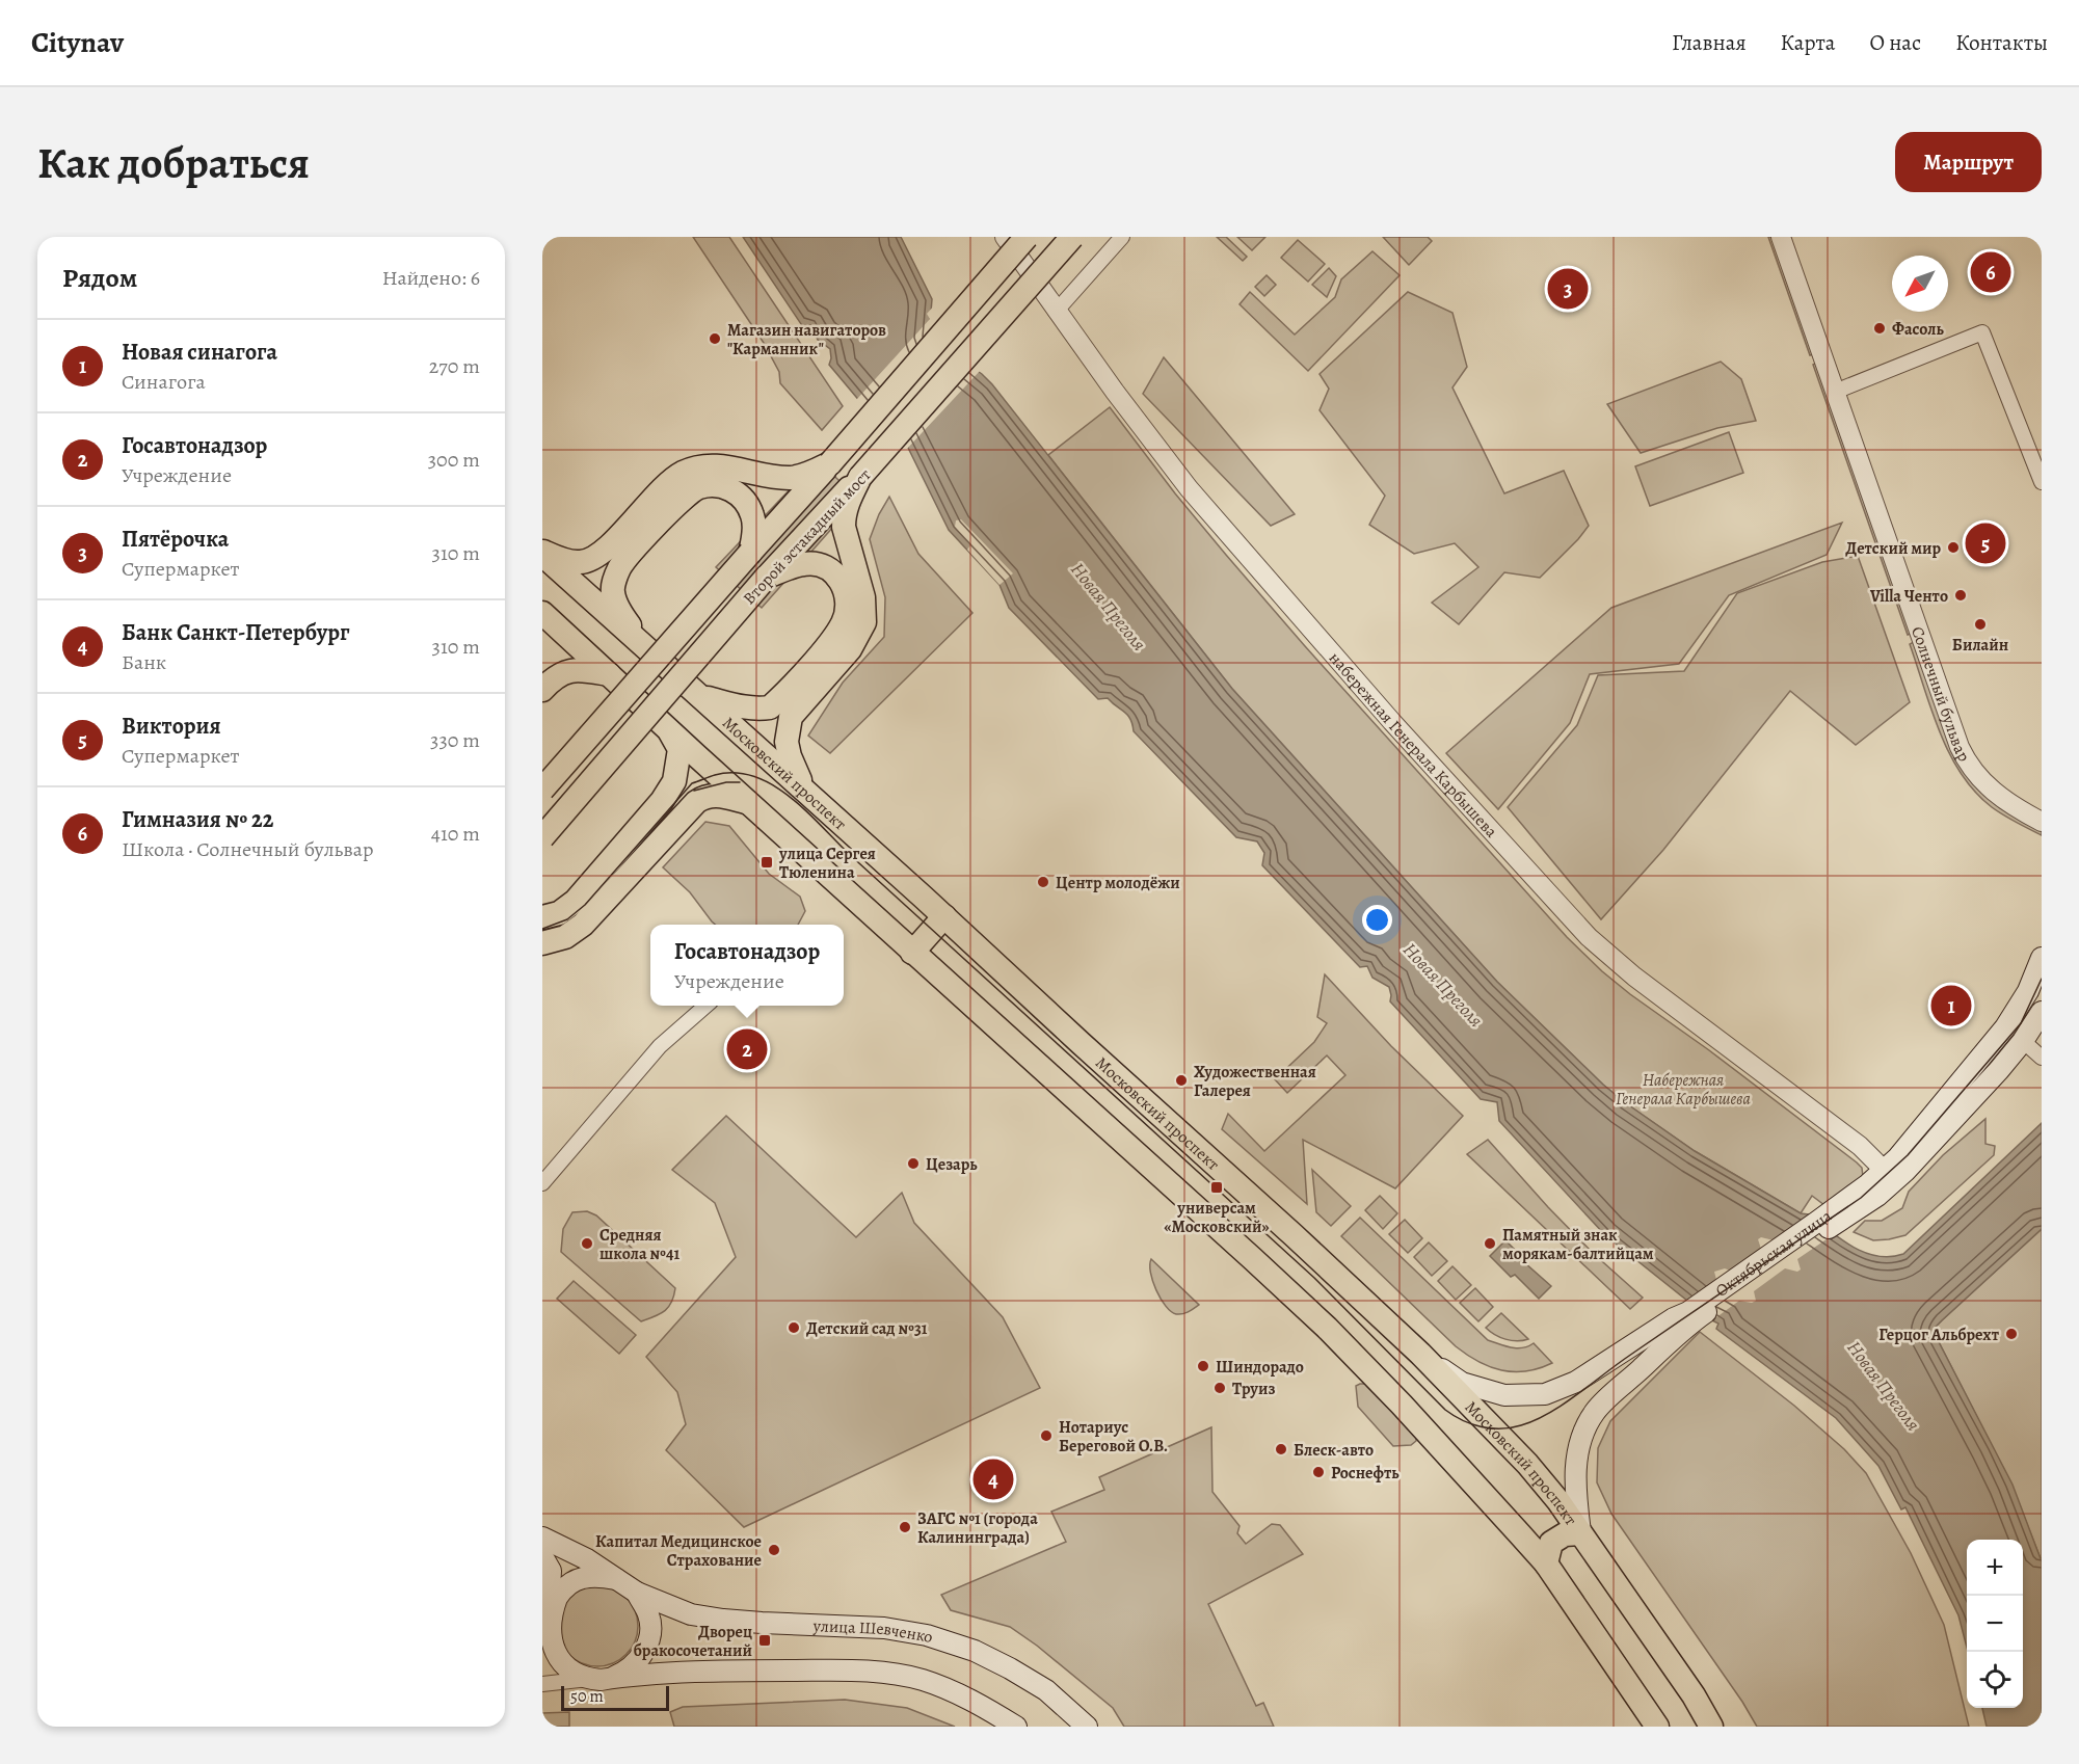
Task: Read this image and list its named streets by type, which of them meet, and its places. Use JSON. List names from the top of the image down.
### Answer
{
  "streets": {
    "main road": [
      "Второй эстакадный мост",
      "Московский проспект",
      "Октябрьская улица",
      "улица Шевченко"
    ],
    "street": ["Солнечный бульвар", "набережная Генерала Карбышева"]
  },
  "crossings": [
    ["набережная Генерала Карбышева", "Октябрьская улица"],
    ["Московский проспект", "Октябрьская улица"]
  ],
  "water": ["Новая Преголя"],
  "parks": ["Набережная Генерала Карбышева"],
  "places": {
    "other": [
      "Фасоль",
      "Магазин навигаторов \"Карманник\"",
      "Детский мир",
      "Villa Ченто",
      "Билайн",
      "Центр молодёжи",
      "Художественная Галерея",
      "Цезарь",
      "Средняя школа №41",
      "Памятный знак морякам-балтийцам",
      "Детский сад №31",
      "Герцог Альбрехт",
      "Шиндорадо",
      "Труиз",
      "Нотариус Береговой О.В.",
      "Блеск-авто",
      "Роснефть",
      "ЗАГС №1 (города Калининграда)",
      "Капитал Медицинское Страхование"
    ],
    "transit": ["улица Сергея Тюленина", "универсам «Московский»", "Дворец бракосочетаний"]
  },
  "scale_bar": "50 m",
  "north": "bottom left",
  "page": {
    "header": "Citynav",
    "nav": [
      "Главная",
      "Карта",
      "О нас",
      "Контакты"
    ],
    "buttons": "Маршрут",
    "title": "Как добраться",
    "heading": ["Рядом", "Найдено: 6"],
    "pins": [
      "6",
      "3",
      "5",
      "1",
      "2",
      "4"
    ],
    "list": [
      {
        "mark": "1",
        "name": "Новая синагога",
        "note": "Синагога",
        "value": "270 m"
      },
      {
        "mark": "2",
        "name": "Госавтонадзор",
        "note": "Учреждение",
        "value": "300 m"
      },
      {
        "mark": "3",
        "name": "Пятёрочка",
        "note": "Супермаркет",
        "value": "310 m"
      },
      {
        "mark": "4",
        "name": "Банк Санкт-Петербург",
        "note": "Банк",
        "value": "310 m"
      },
      {
        "mark": "5",
        "name": "Виктория",
        "note": "Супермаркет",
        "value": "330 m"
      },
      {
        "mark": "6",
        "name": "Гимназия № 22",
        "note": "Школа · Солнечный бульвар",
        "value": "410 m"
      }
    ],
    "popup": ["Госавтонадзор", "Учреждение"],
    "map_buttons": ["+", "−"],
    "scale": "50 m"
  }
}
